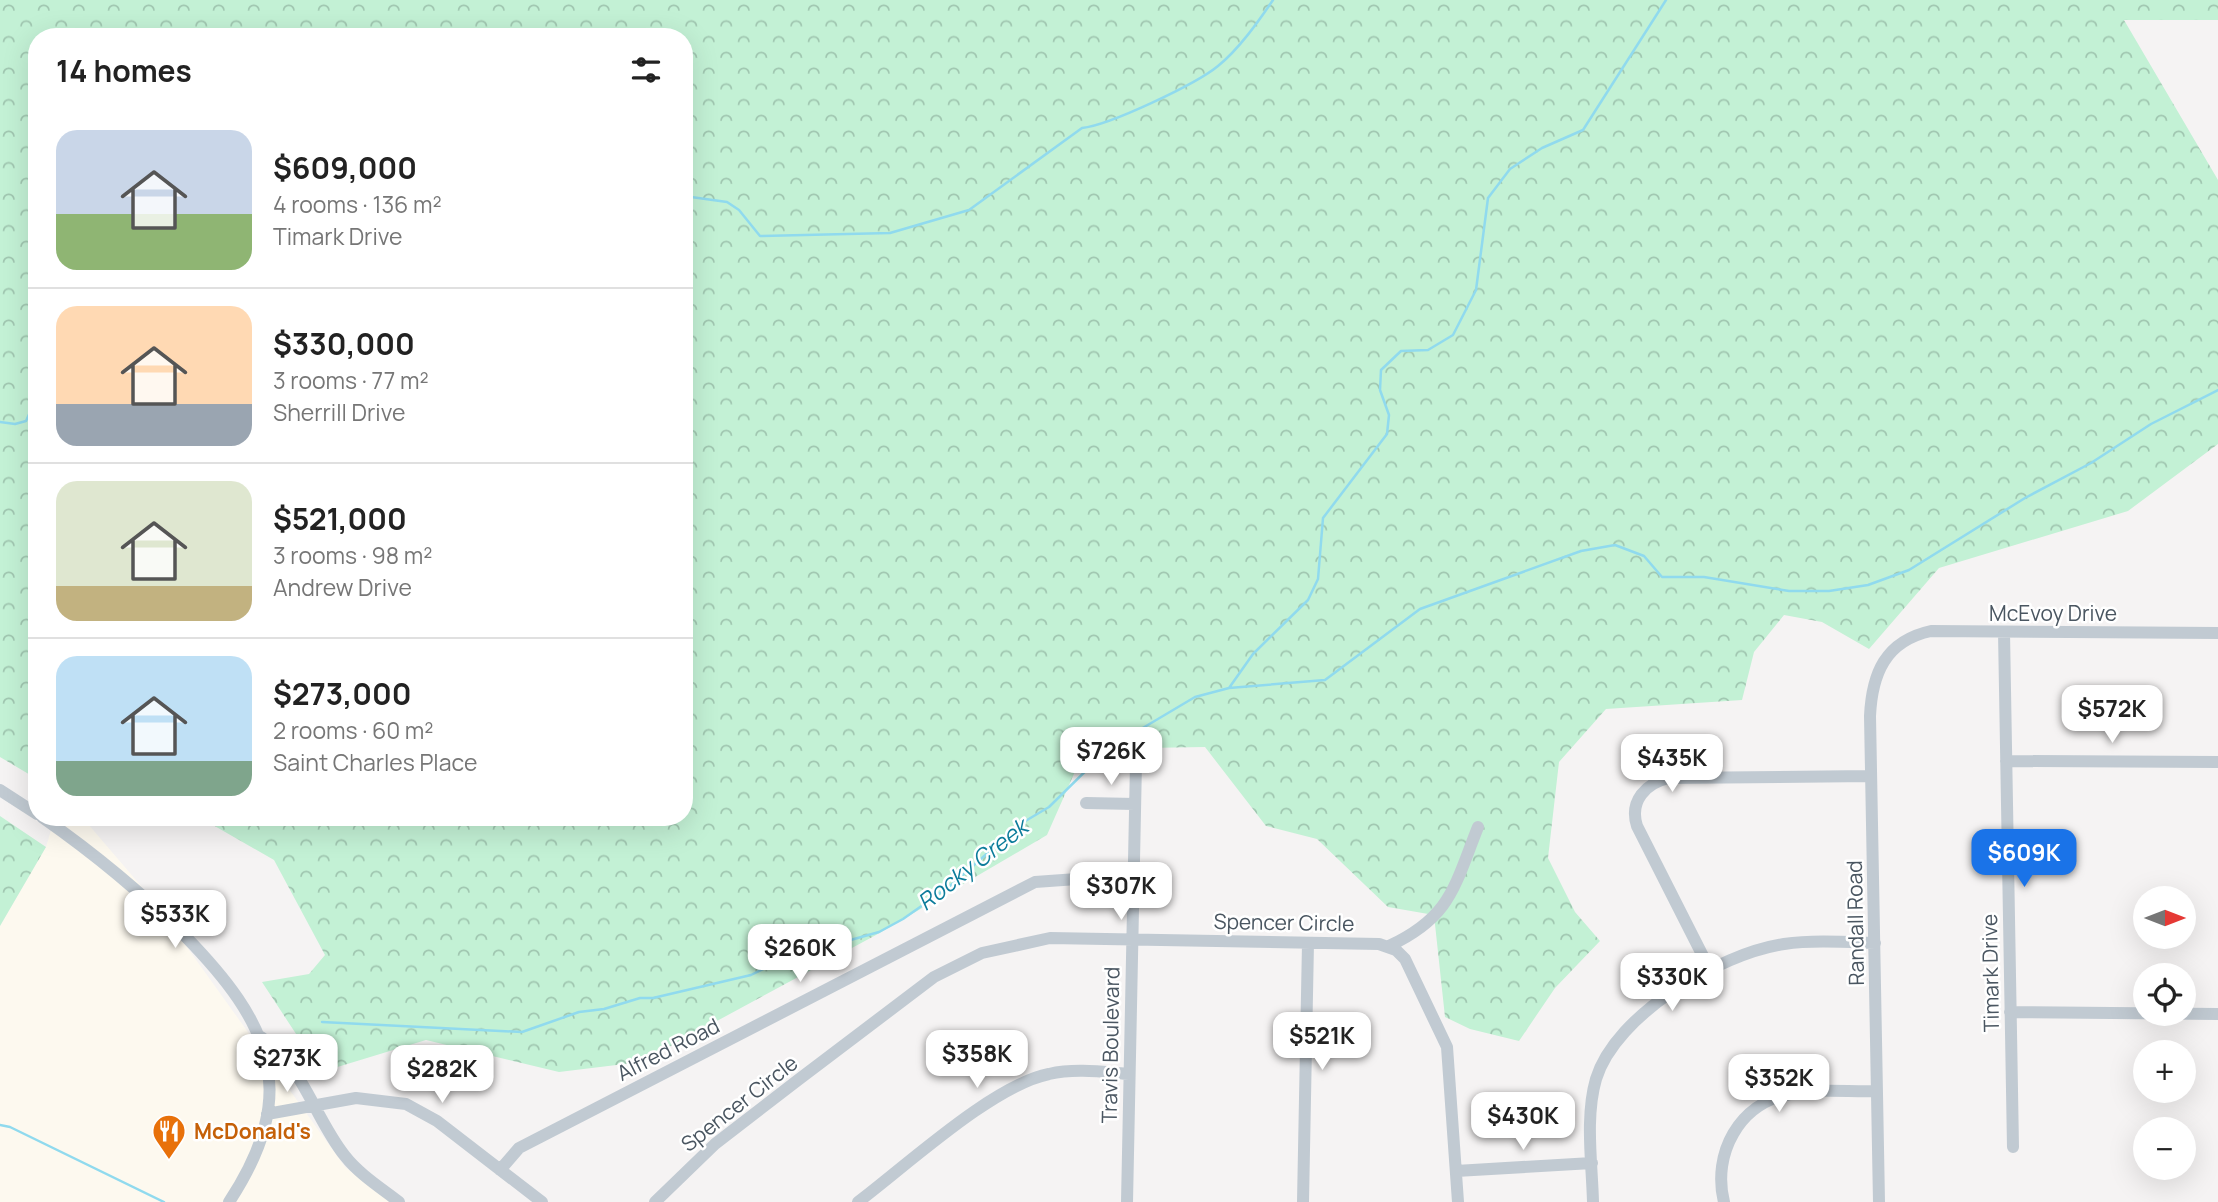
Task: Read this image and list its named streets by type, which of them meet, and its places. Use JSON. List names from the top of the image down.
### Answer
{
  "streets": {
    "street": [
      "McEvoy Drive",
      "Spencer Circle",
      "Randall Road",
      "Timark Drive",
      "Travis Boulevard",
      "Alfred Road"
    ]
  },
  "crossings": [
    ["McEvoy Drive", "Randall Road"],
    ["McEvoy Drive", "Timark Drive"],
    ["Spencer Circle", "Travis Boulevard"],
    ["Travis Boulevard", "Alfred Road"]
  ],
  "water": ["Rocky Creek"],
  "places": {
    "restaurant": ["McDonald's"]
  },
  "north": "right",
  "page": {
    "heading": "14 homes",
    "list": [
      {
        "name": "$609,000",
        "note": "4 rooms · 136 m² · Timark Drive"
      },
      {
        "name": "$330,000",
        "note": "3 rooms · 77 m² · Sherrill Drive"
      },
      {
        "name": "$521,000",
        "note": "3 rooms · 98 m² · Andrew Drive"
      },
      {
        "name": "$273,000",
        "note": "2 rooms · 60 m² · Saint Charles Place"
      }
    ],
    "price": [
      "$572K",
      "$726K",
      "$435K",
      "$609K",
      "$307K",
      "$533K",
      "$260K",
      "$330K",
      "$521K",
      "$358K",
      "$273K",
      "$282K",
      "$352K",
      "$430K"
    ],
    "map_buttons": ["+", "−"]
  }
}
